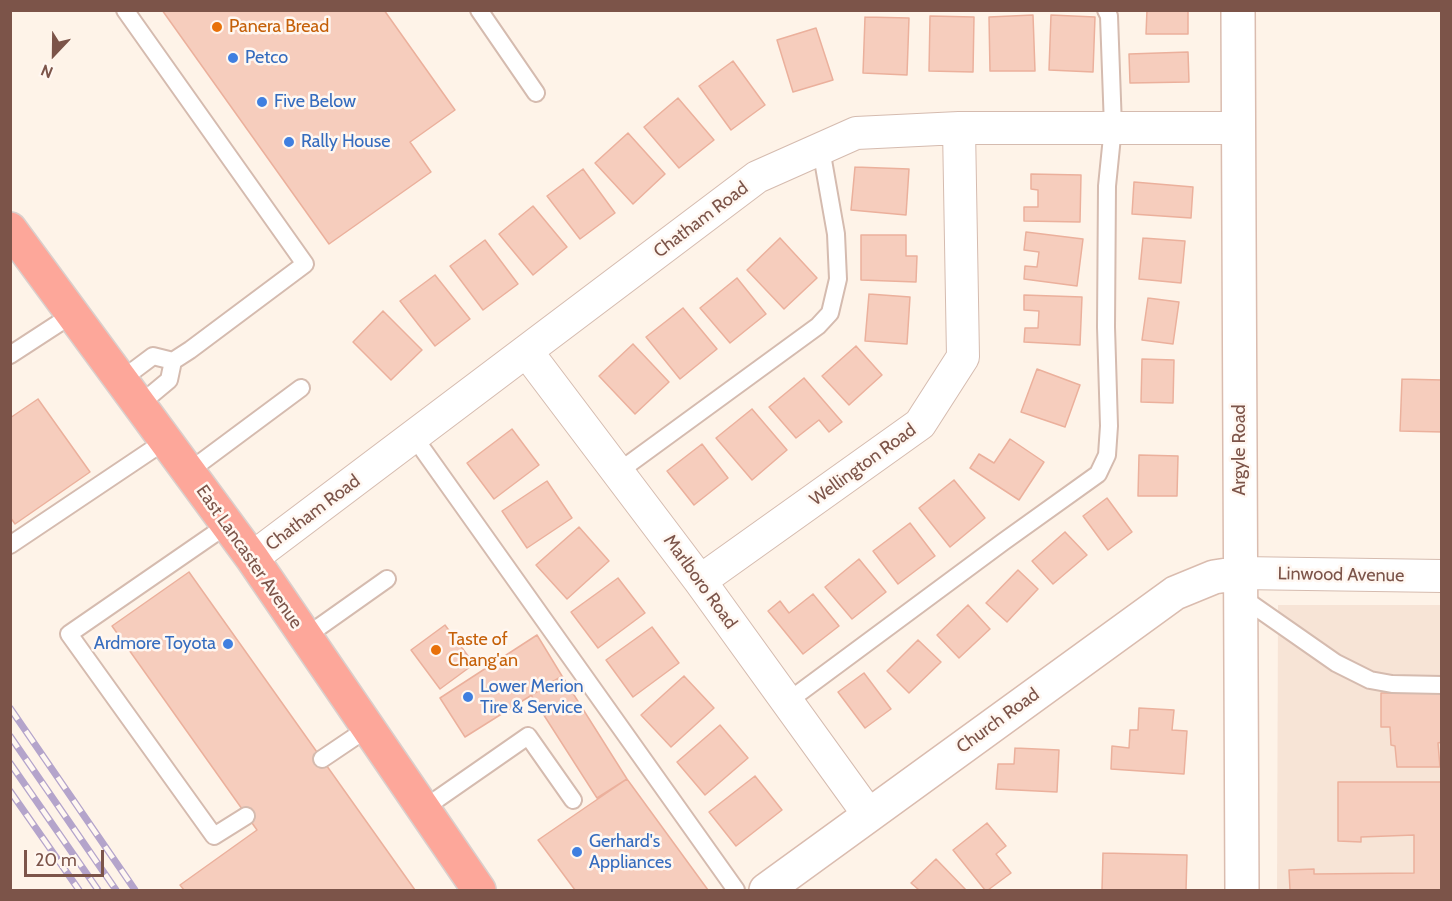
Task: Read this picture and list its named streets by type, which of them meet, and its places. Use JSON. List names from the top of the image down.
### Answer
{
  "streets": {
    "highway": ["East Lancaster Avenue"],
    "street": [
      "Chatham Road",
      "Argyle Road",
      "Wellington Road",
      "Linwood Avenue",
      "Marlboro Road",
      "Church Road"
    ]
  },
  "crossings": [
    ["Chatham Road", "Argyle Road"],
    ["Chatham Road", "Wellington Road"],
    ["Chatham Road", "East Lancaster Avenue"],
    ["Chatham Road", "Marlboro Road"],
    ["Argyle Road", "Linwood Avenue"],
    ["Argyle Road", "Church Road"],
    ["Wellington Road", "Marlboro Road"],
    ["Linwood Avenue", "Church Road"],
    ["Marlboro Road", "Church Road"]
  ],
  "places": [
    "Panera Bread",
    "Petco",
    "Five Below",
    "Rally House",
    "Ardmore Toyota",
    "Taste of Chang'an",
    "Lower Merion Tire & Service",
    "Gerhard's Appliances"
  ],
  "scale_bar": "20 m",
  "north": "bottom"
}
